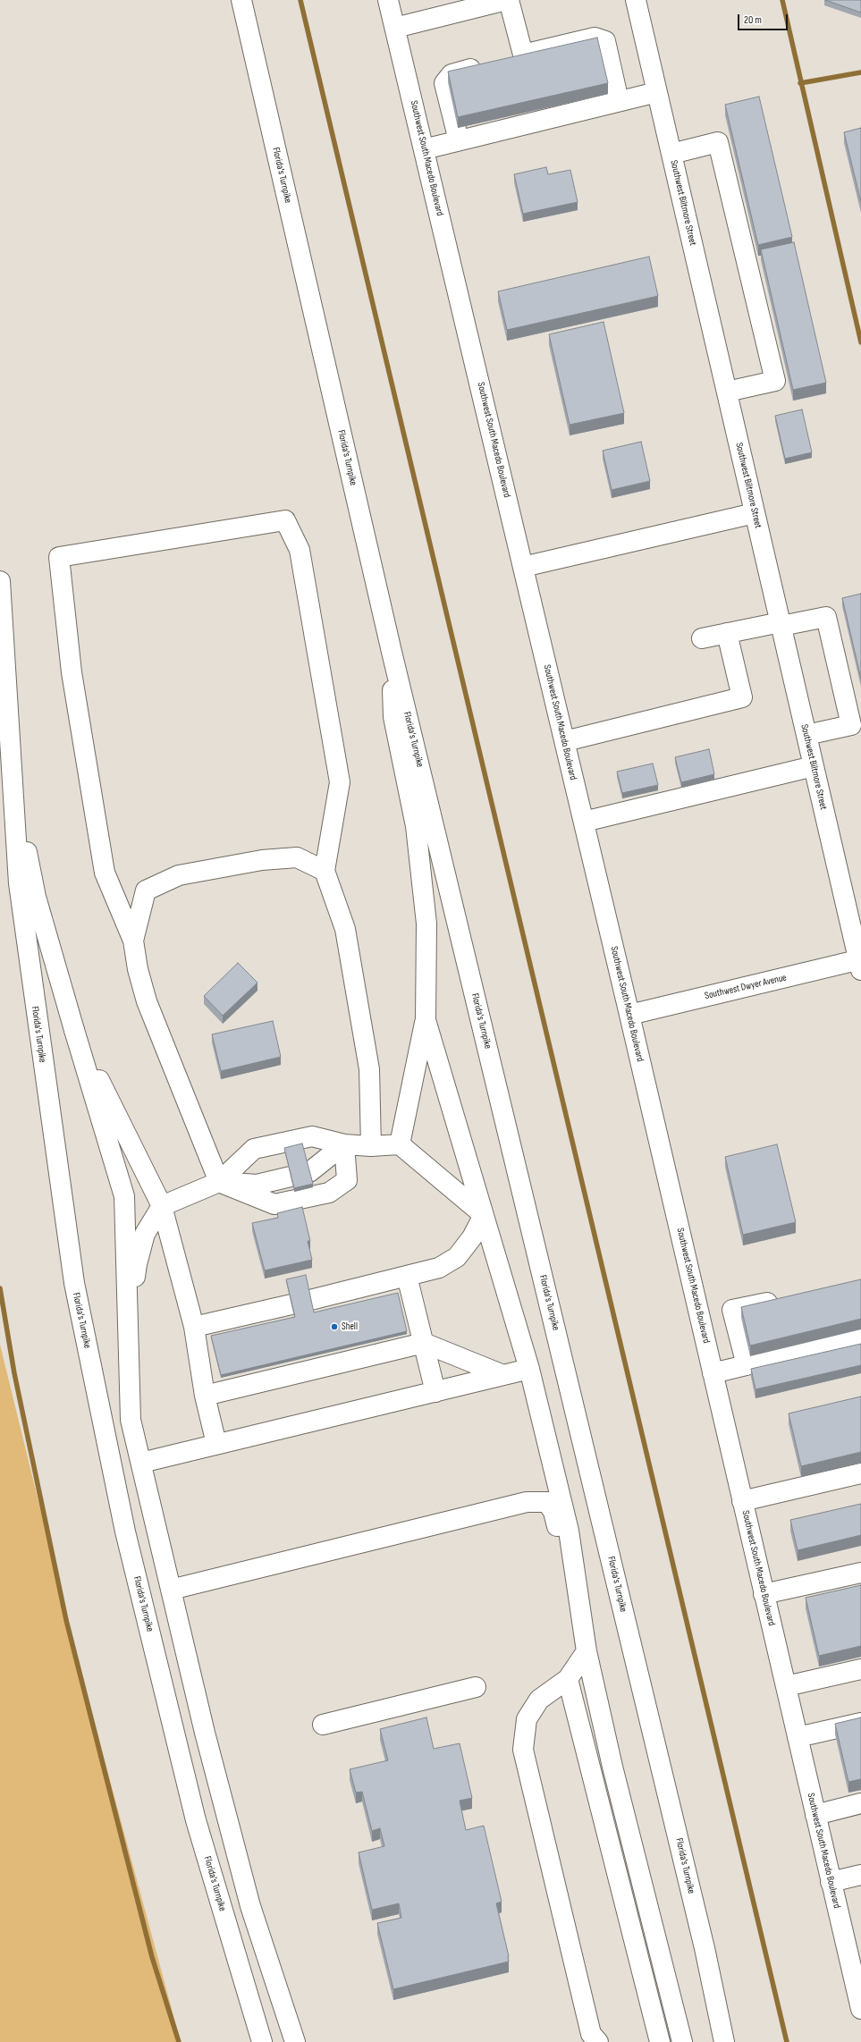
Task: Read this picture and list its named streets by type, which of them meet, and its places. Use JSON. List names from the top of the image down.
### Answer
{
  "streets": {
    "main road": [
      "Southwest South Macedo Boulevard",
      "Florida's Turnpike",
      "Southwest Biltmore Street",
      "Southwest Dwyer Avenue"
    ]
  },
  "crossings": [
    ["Southwest South Macedo Boulevard", "Southwest Dwyer Avenue"],
    ["Southwest Biltmore Street", "Southwest Dwyer Avenue"]
  ],
  "places": ["Shell"],
  "scale_bar": "20 m"
}
